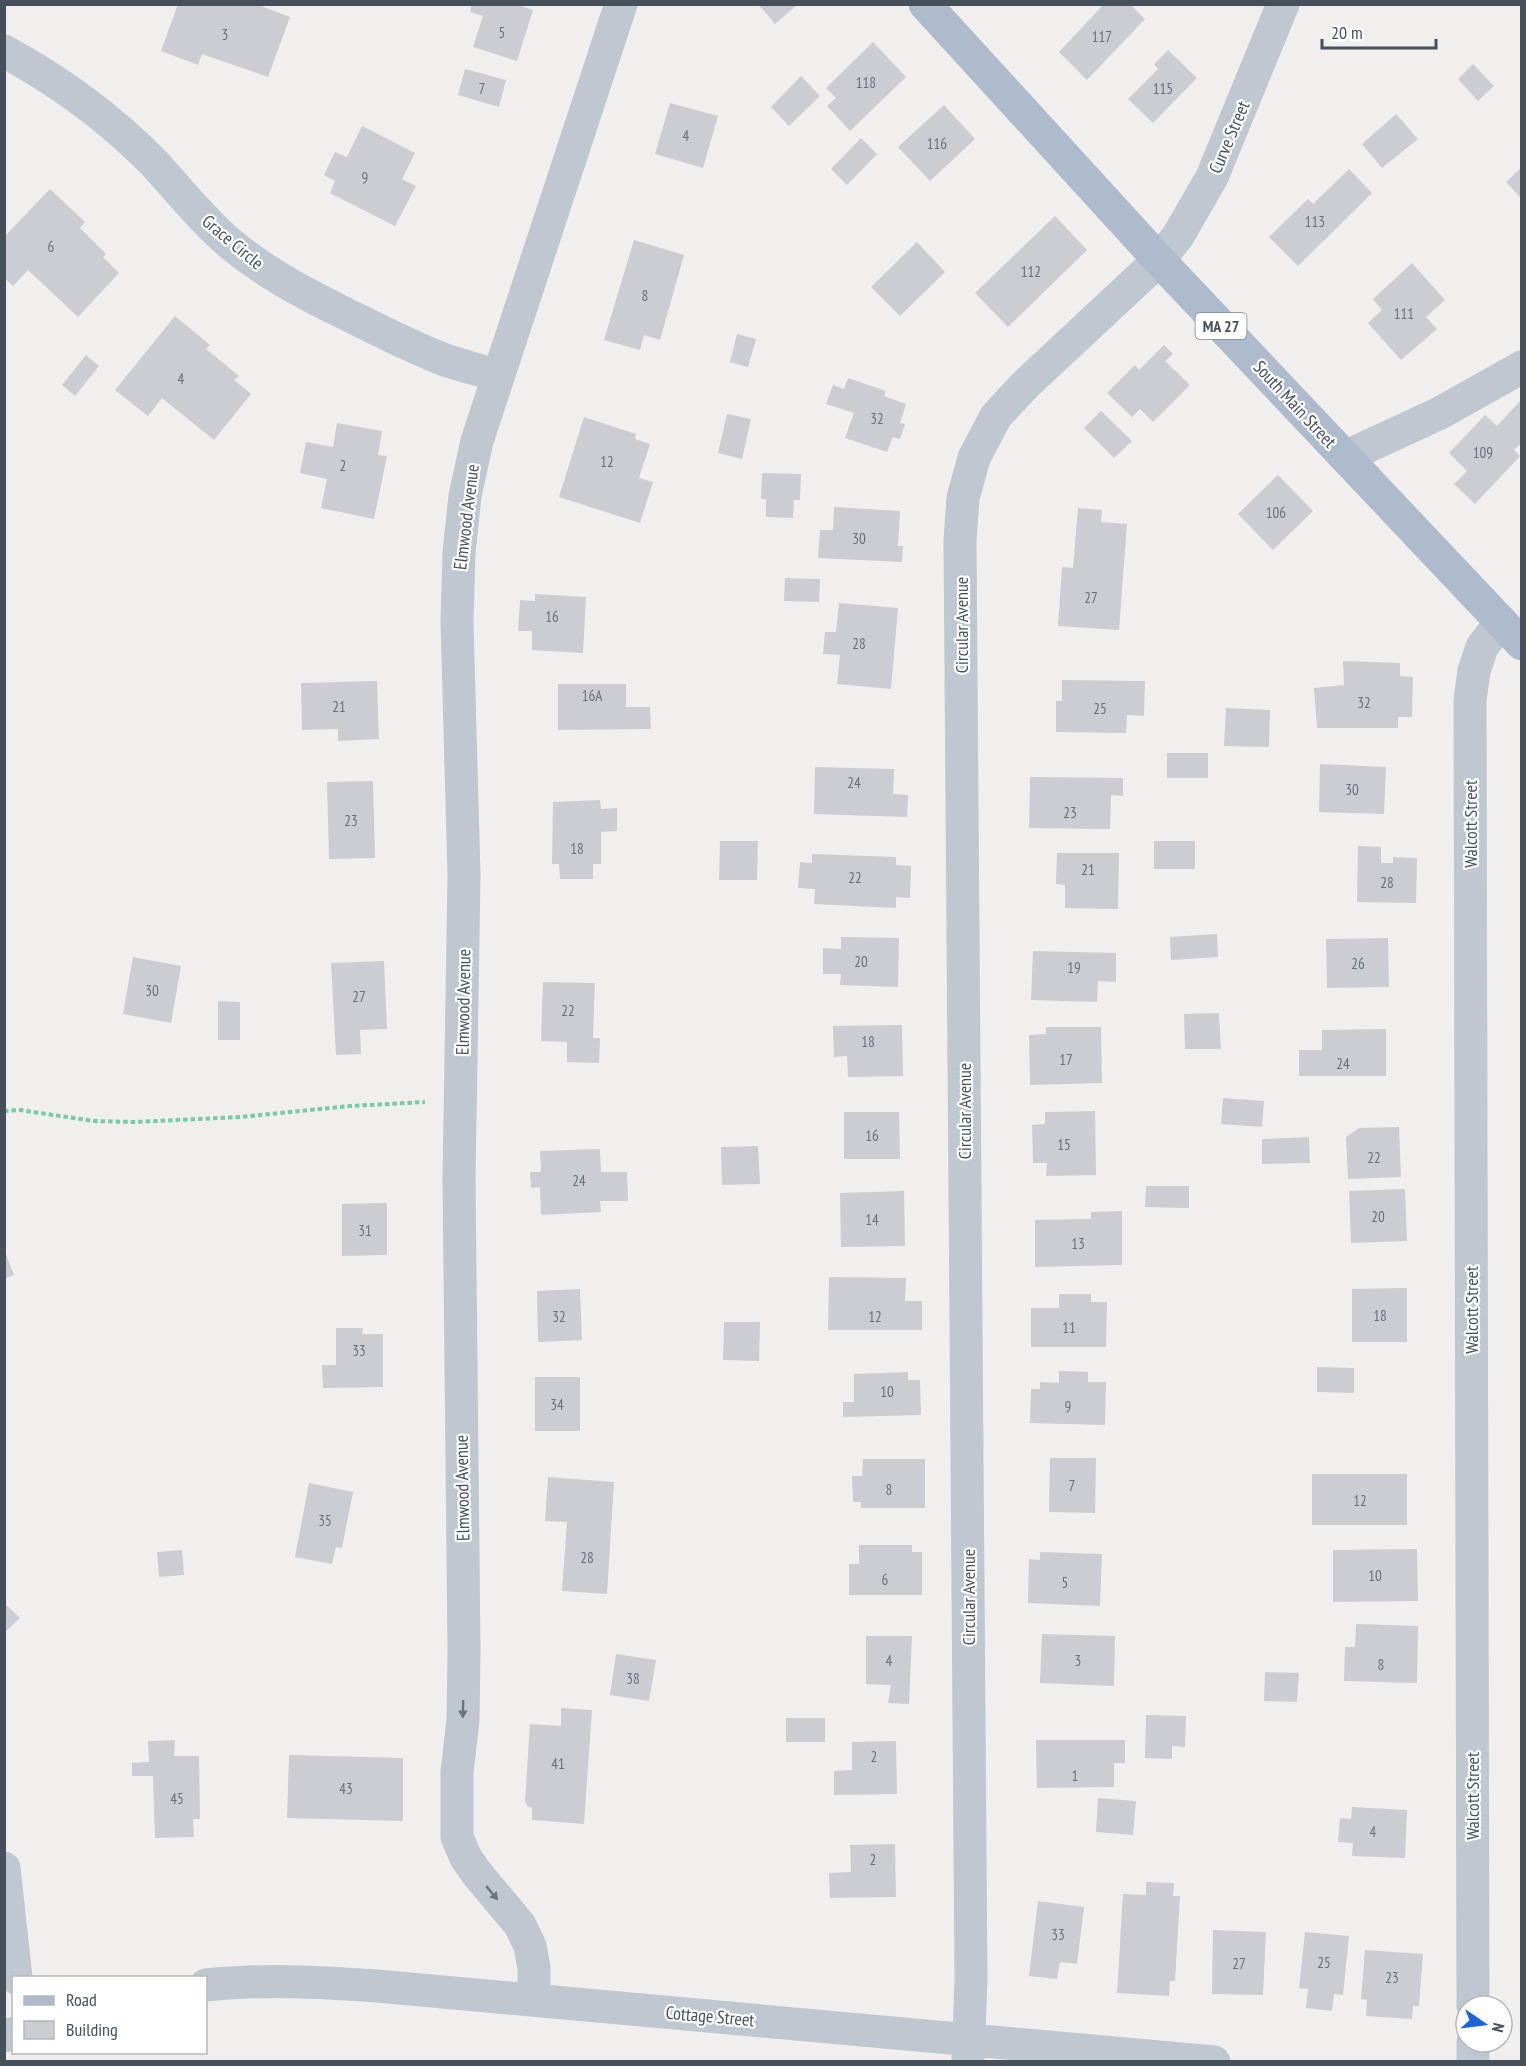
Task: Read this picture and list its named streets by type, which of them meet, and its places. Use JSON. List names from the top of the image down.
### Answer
{
  "streets": {
    "main road": ["MA 27", "South Main Street"],
    "street": [
      "Curve Street",
      "Grace Circle",
      "Elmwood Avenue",
      "Circular Avenue",
      "Walcott Street",
      "Cottage Street"
    ]
  },
  "crossings": [
    ["Curve Street", "South Main Street"],
    ["Curve Street", "Circular Avenue"],
    ["Grace Circle", "Elmwood Avenue"],
    ["South Main Street", "Circular Avenue"],
    ["South Main Street", "Walcott Street"],
    ["Elmwood Avenue", "Cottage Street"],
    ["Circular Avenue", "Cottage Street"]
  ],
  "one_way": ["Elmwood Avenue"],
  "house_numbers": [
    "5",
    "3",
    "117",
    "118",
    "7",
    "115",
    "4",
    "116",
    "9",
    "113",
    "6",
    "112",
    "8",
    "111",
    "4",
    "32",
    "109",
    "12",
    "2",
    "106",
    "30",
    "27",
    "16",
    "28",
    "16A",
    "32",
    "21",
    "25",
    "24",
    "30",
    "23",
    "23",
    "18",
    "21",
    "22",
    "28",
    "20",
    "26",
    "19",
    "30",
    "27",
    "22",
    "18",
    "17",
    "24",
    "16",
    "15",
    "22",
    "24",
    "20",
    "14",
    "31",
    "13",
    "18",
    "32",
    "12",
    "11",
    "33",
    "10",
    "34",
    "9",
    "7",
    "8",
    "12",
    "35",
    "28",
    "10",
    "6",
    "5",
    "4",
    "3",
    "8",
    "38",
    "2",
    "41",
    "1",
    "43",
    "45",
    "4",
    "2",
    "33",
    "25",
    "27",
    "23"
  ],
  "legend": ["Road", "Building"],
  "scale_bar": "20 m",
  "north": "right"
}
